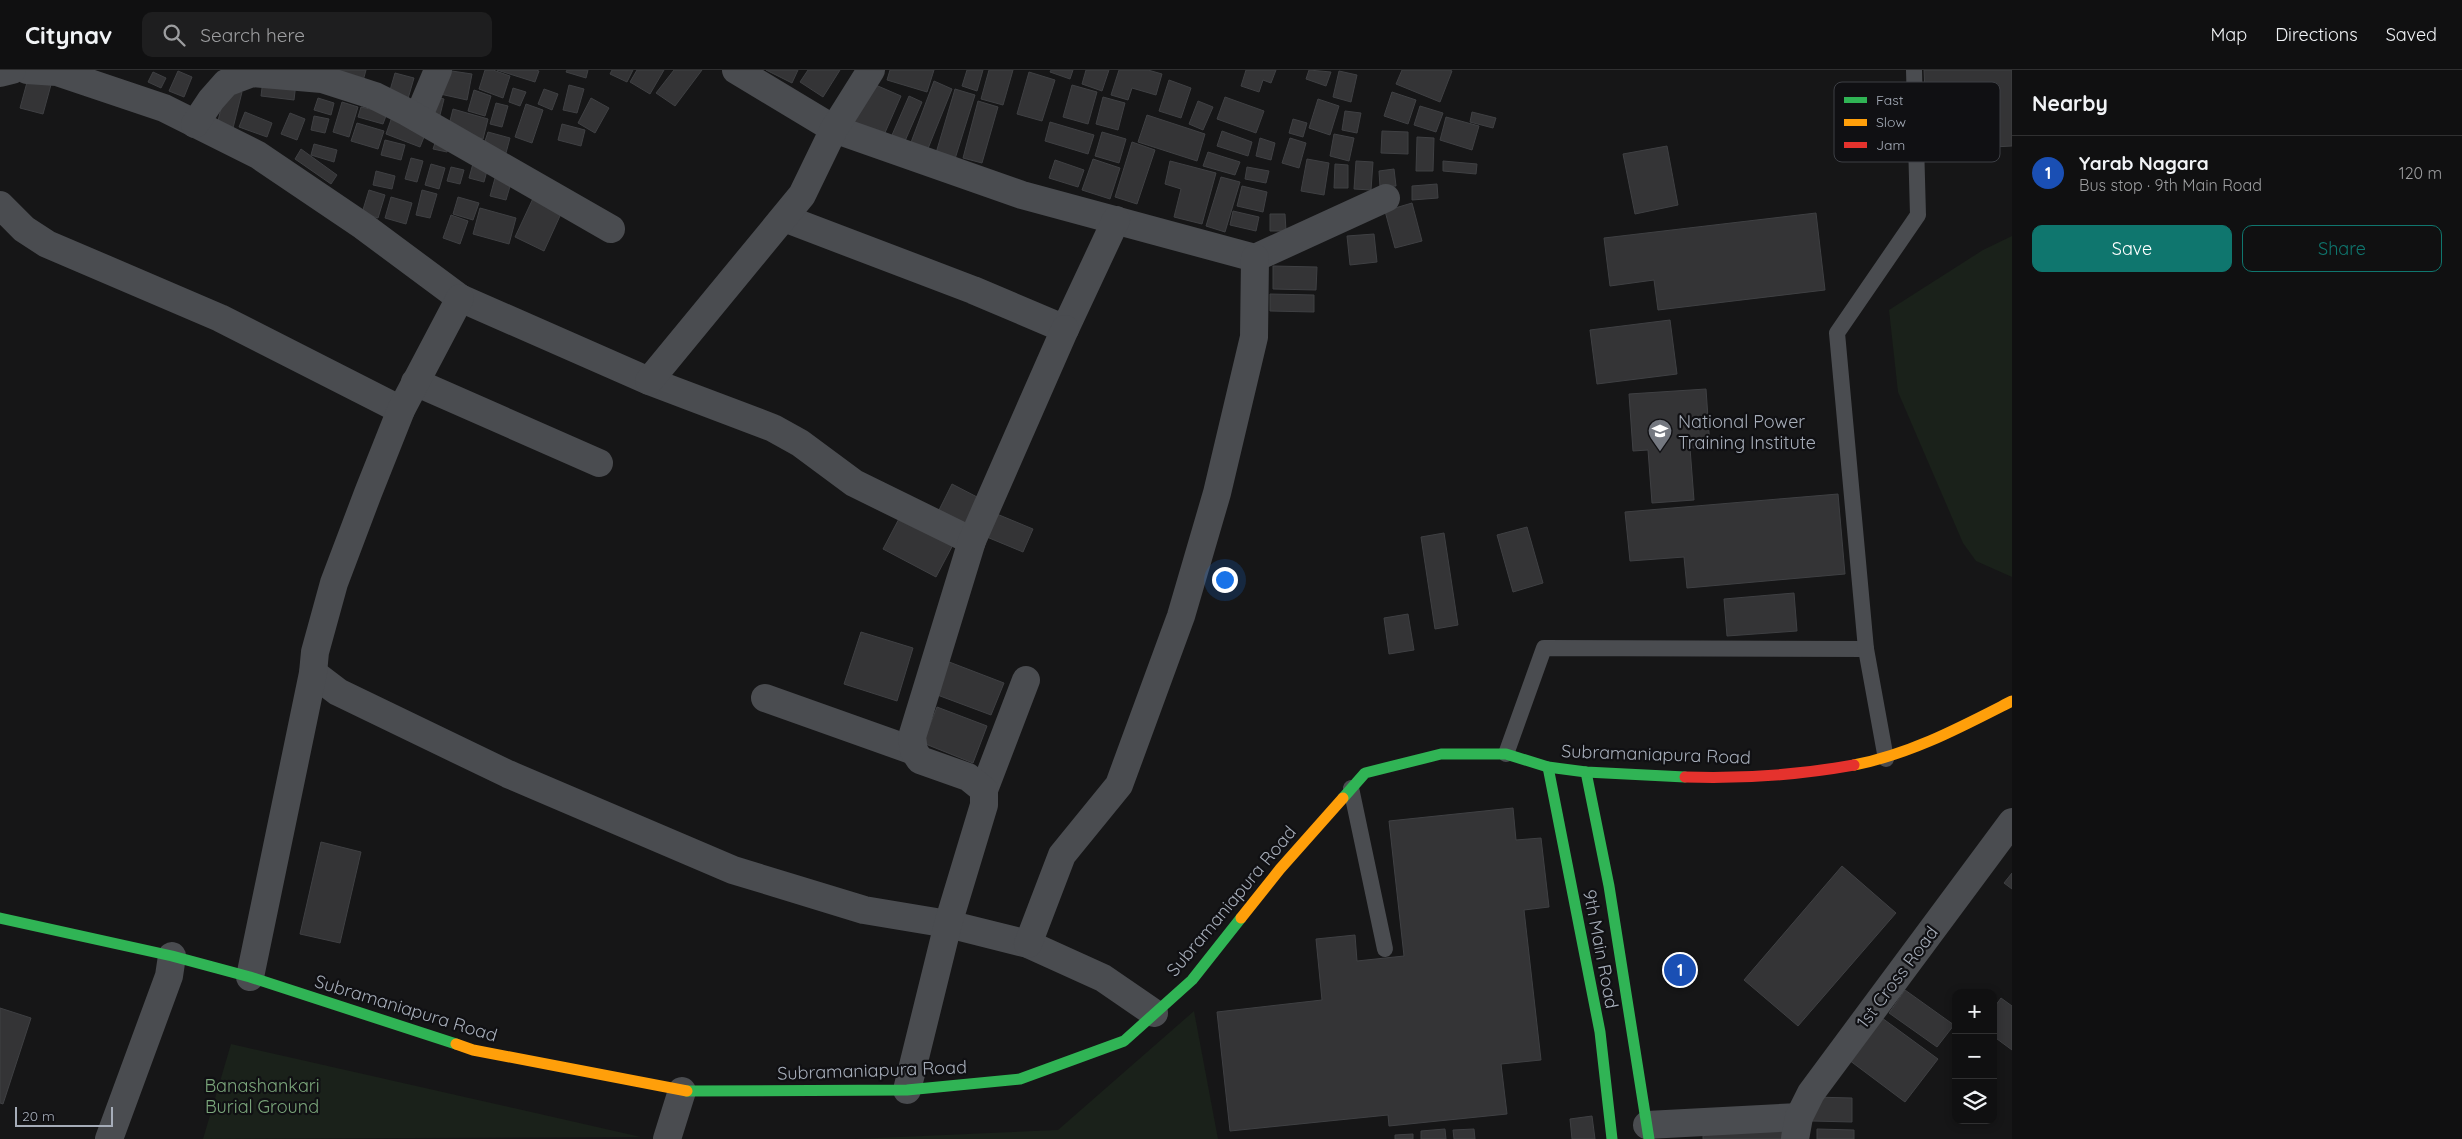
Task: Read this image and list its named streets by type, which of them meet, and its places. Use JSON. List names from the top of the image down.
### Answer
{
  "streets": {
    "main road": ["Subramaniapura Road", "9th Main Road"],
    "street": ["1st Cross Road"]
  },
  "crossings": [
    ["Subramaniapura Road", "9th Main Road"]
  ],
  "parks": ["Banashankari Burial Ground"],
  "places": {
    "school or university": ["National Power Training Institute"]
  },
  "legend": ["Fast", "Slow", "Jam"],
  "scale_bar": "20 m",
  "page": {
    "header": "Citynav",
    "search": "Search here",
    "nav": ["Map", "Directions", "Saved"],
    "heading": "Nearby",
    "list": [
      {
        "mark": "1",
        "name": "Yarab Nagara",
        "note": "Bus stop · 9th Main Road",
        "value": "120 m"
      }
    ],
    "buttons": ["Save", "Share"],
    "pins": "1",
    "map_buttons": ["+", "−"],
    "scale": "20 m"
  }
}
